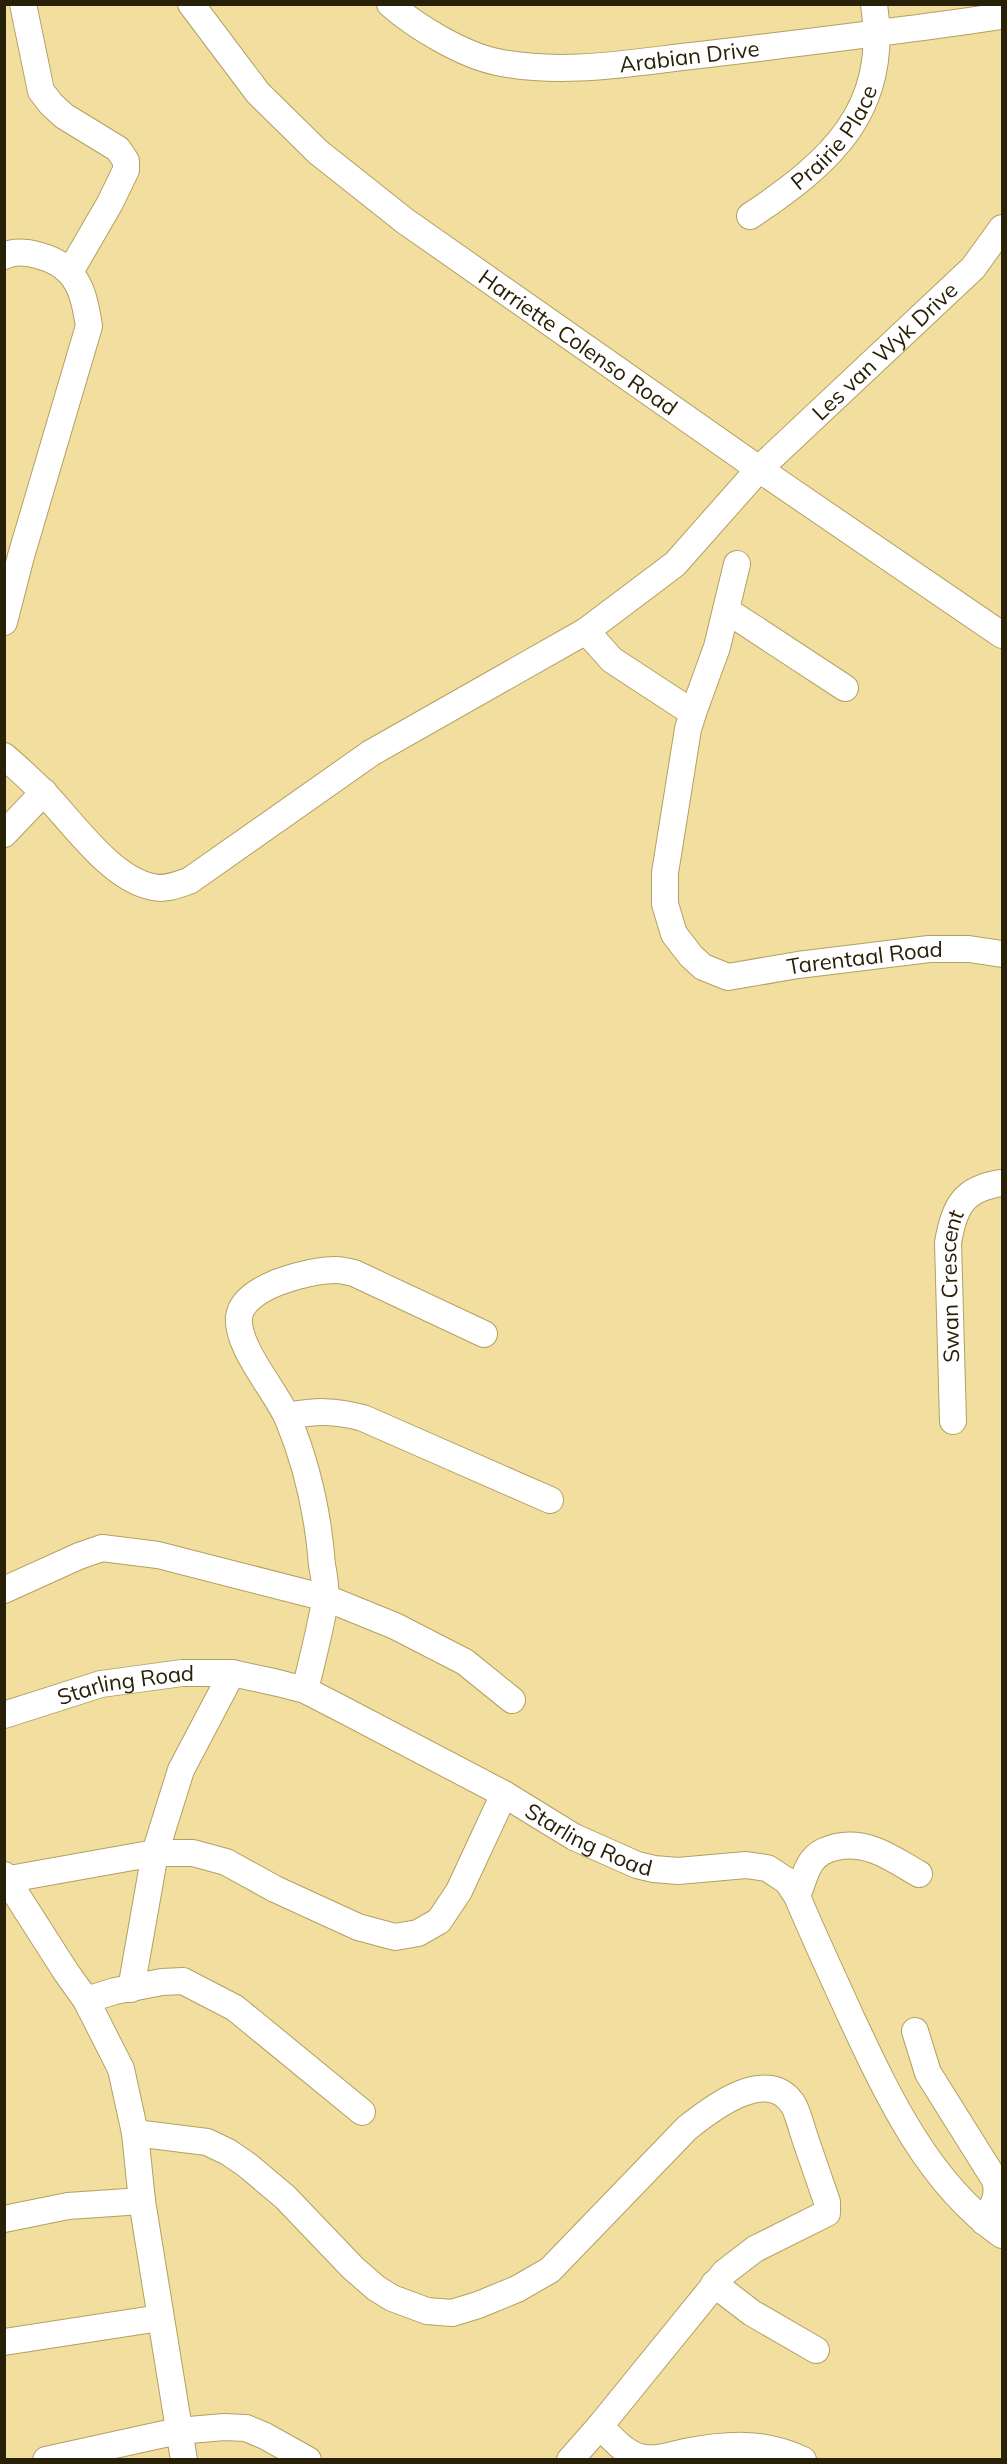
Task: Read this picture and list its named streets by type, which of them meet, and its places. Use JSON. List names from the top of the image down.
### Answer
{
  "streets": {
    "street": [
      "Arabian Drive",
      "Prairie Place",
      "Harriette Colenso Road",
      "Les van Wyk Drive",
      "Tarentaal Road",
      "Swan Crescent",
      "Starling Road"
    ]
  },
  "crossings": [
    ["Arabian Drive", "Prairie Place"],
    ["Harriette Colenso Road", "Les van Wyk Drive"]
  ]
}
